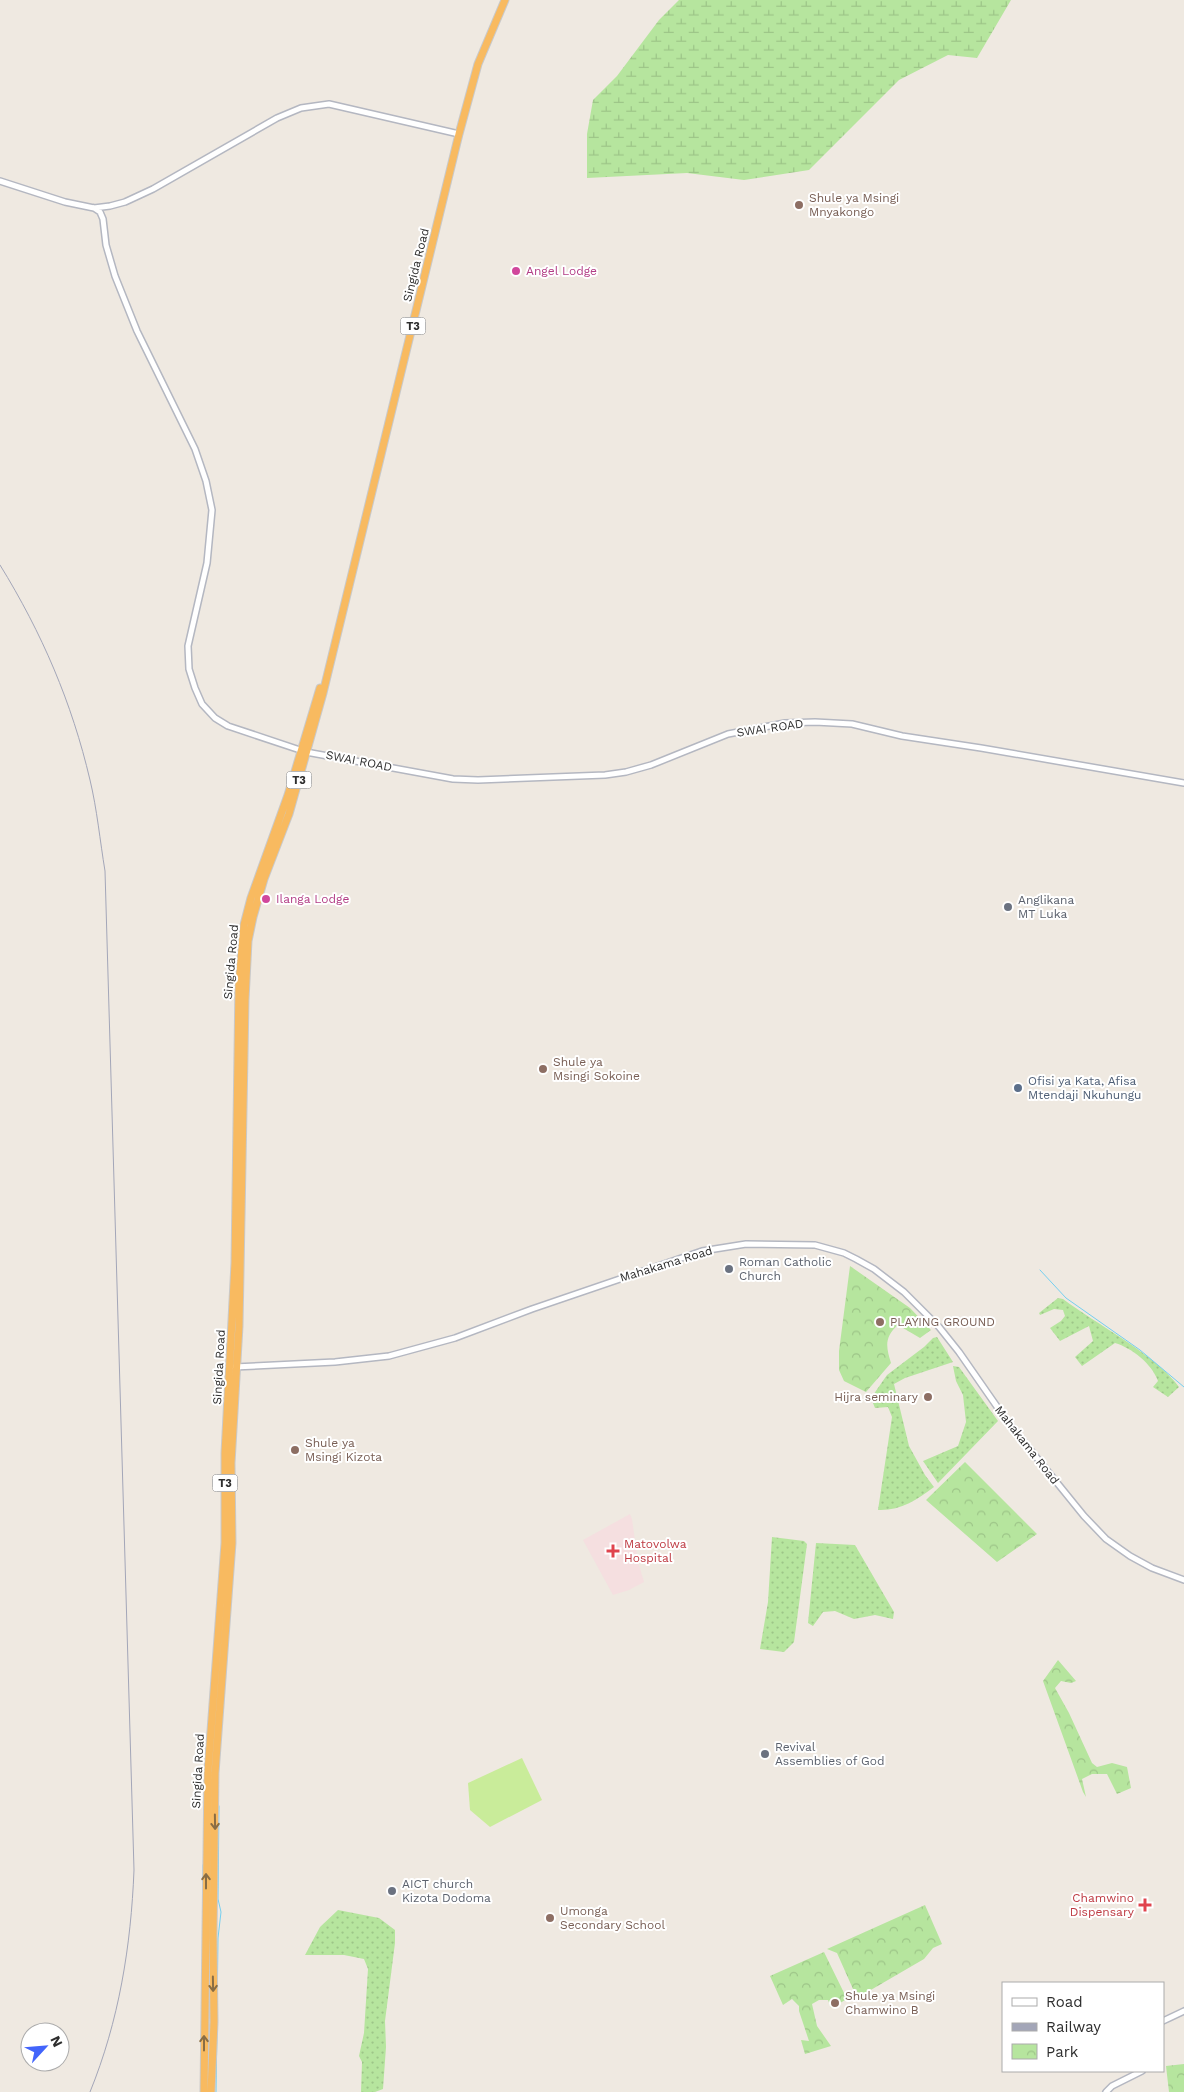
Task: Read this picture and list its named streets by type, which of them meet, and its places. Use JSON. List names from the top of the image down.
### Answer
{
  "streets": {
    "highway": ["Singida Road", "T3"],
    "street": ["SWAI ROAD", "Mahakama Road"]
  },
  "crossings": [
    ["Singida Road", "SWAI ROAD"],
    ["Singida Road", "Mahakama Road"]
  ],
  "places": {
    "other": [
      "Shule ya Msingi Mnyakongo",
      "Angel Lodge",
      "Ilanga Lodge",
      "Anglikana MT Luka",
      "Shule ya Msingi Sokoine",
      "Ofisi ya Kata, Afisa Mtendaji Nkuhungu",
      "Roman Catholic Church",
      "PLAYING GROUND",
      "Hijra seminary",
      "Shule ya Msingi Kizota",
      "Revival Assemblies of God",
      "AICT church Kizota Dodoma",
      "Umonga Secondary School",
      "Shule ya Msingi Chamwino B"
    ],
    "health": ["Matovolwa Hospital", "Chamwino Dispensary"]
  },
  "legend": ["Road", "Railway", "Park"],
  "north": "top right"
}
